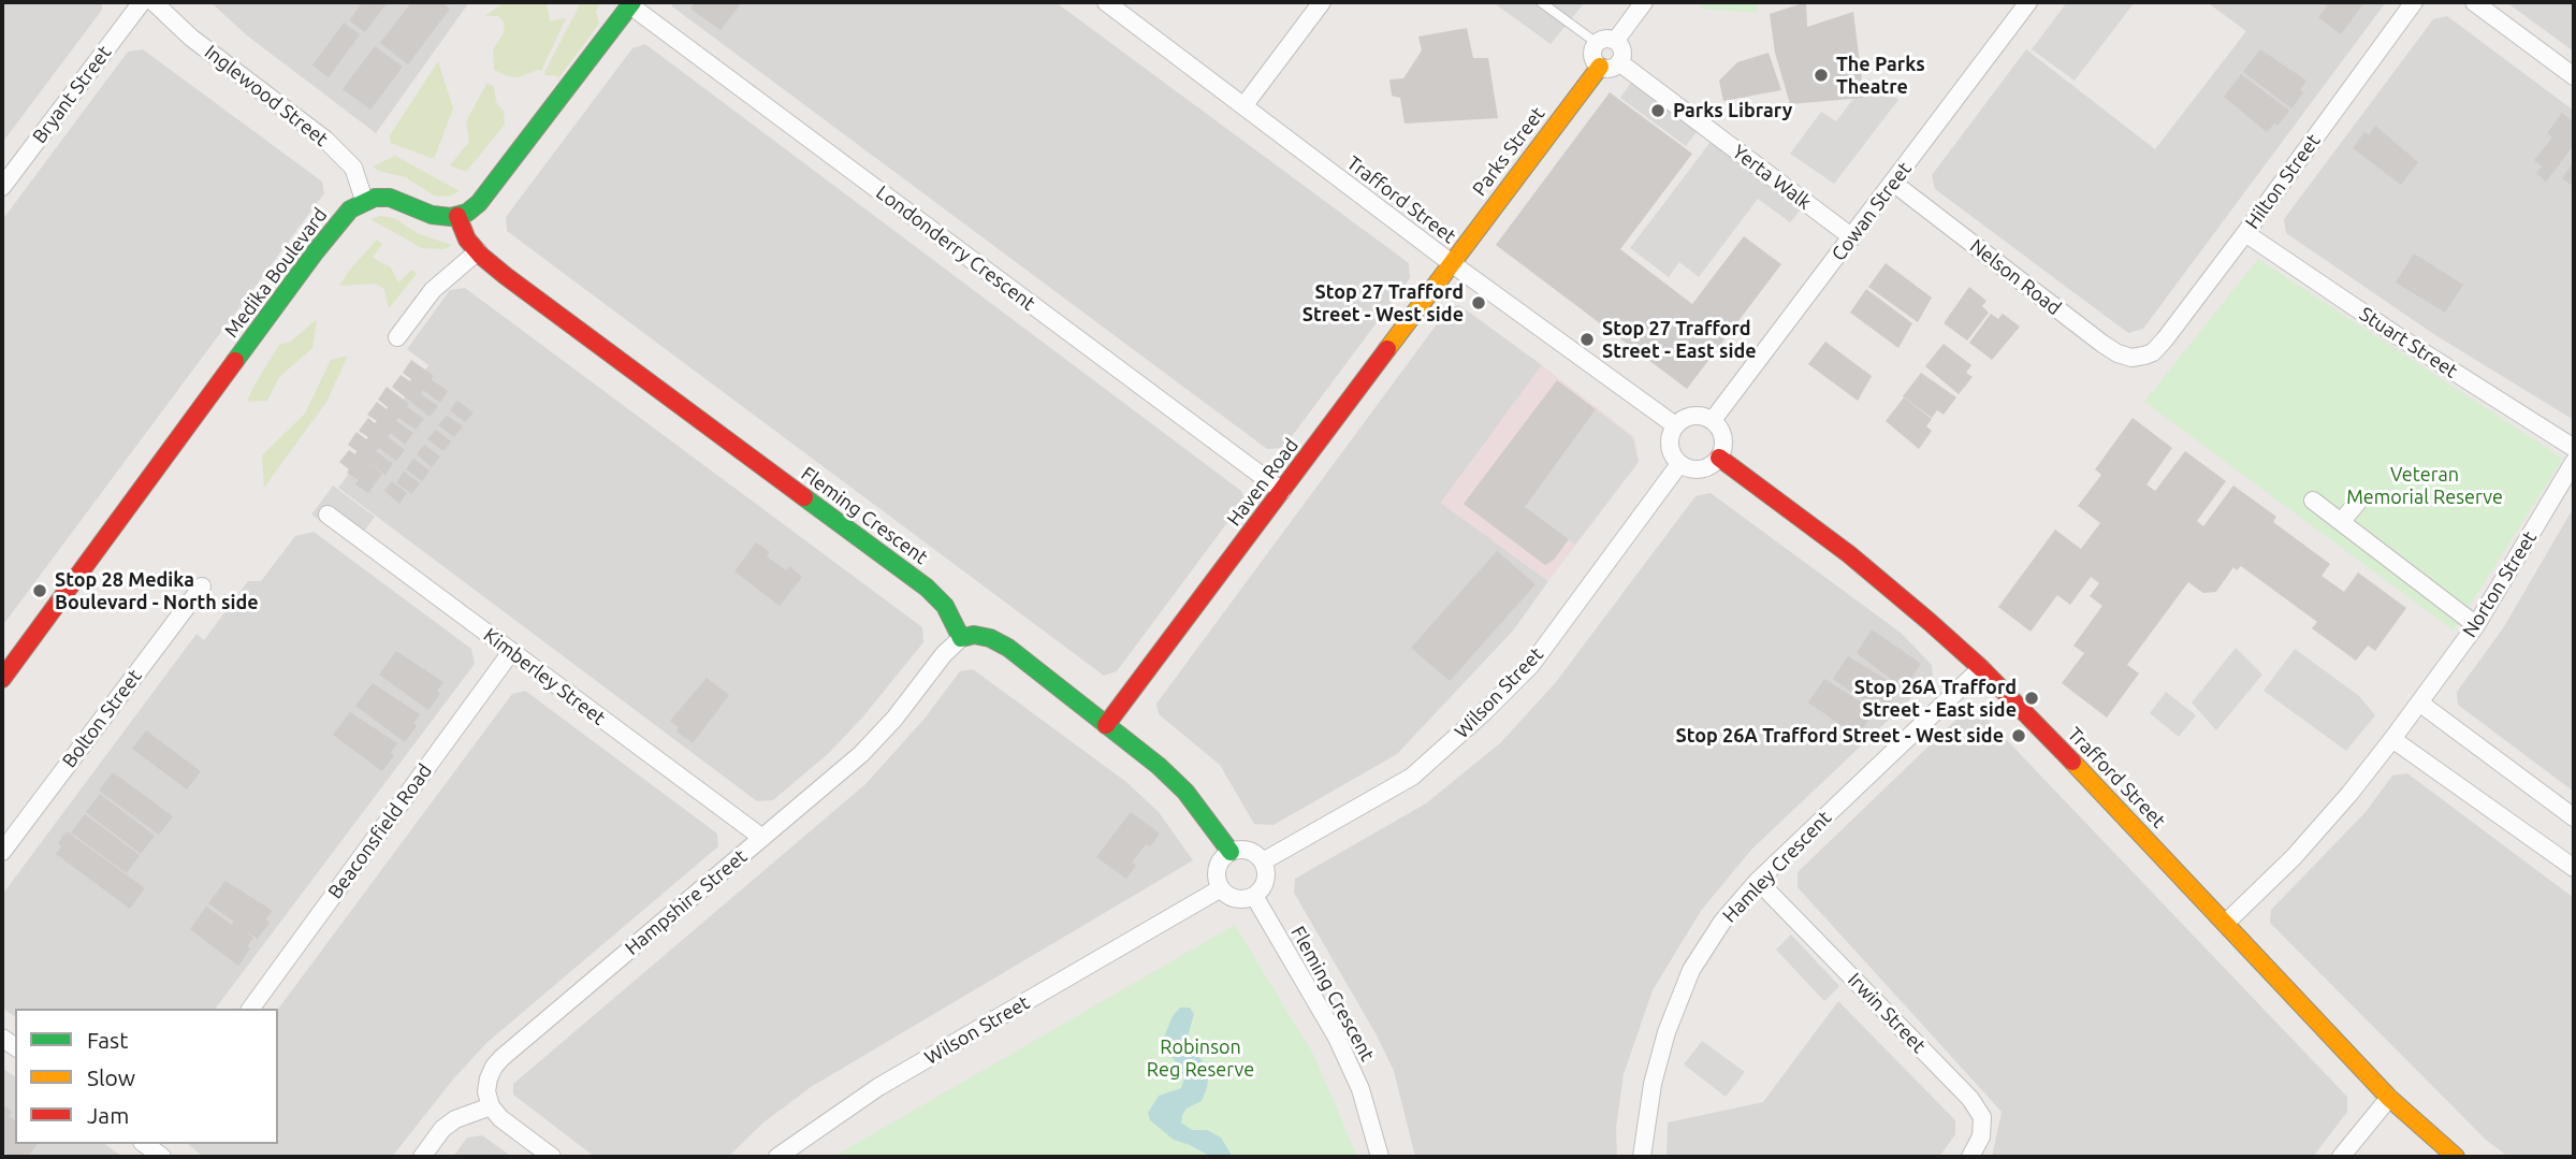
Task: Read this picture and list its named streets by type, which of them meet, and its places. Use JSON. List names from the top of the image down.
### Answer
{
  "streets": {
    "street": [
      "Bryant Street",
      "Inglewood Street",
      "Parks Street",
      "Yerta Walk",
      "Hilton Street",
      "Trafford Street",
      "Cowan Street",
      "Londonderry Crescent",
      "Medika Boulevard",
      "Nelson Road",
      "Stuart Street",
      "Haven Road",
      "Fleming Crescent",
      "Norton Street",
      "Kimberley Street",
      "Wilson Street",
      "Bolton Street",
      "Beaconsfield Road",
      "Hamley Crescent",
      "Hampshire Street",
      "Irwin Street"
    ]
  },
  "crossings": [
    ["Inglewood Street", "Medika Boulevard"],
    ["Parks Street", "Yerta Walk"],
    ["Parks Street", "Trafford Street"],
    ["Parks Street", "Haven Road"],
    ["Yerta Walk", "Cowan Street"],
    ["Hilton Street", "Nelson Road"],
    ["Hilton Street", "Stuart Street"],
    ["Trafford Street", "Cowan Street"],
    ["Trafford Street", "Haven Road"],
    ["Trafford Street", "Norton Street"],
    ["Trafford Street", "Wilson Street"],
    ["Trafford Street", "Hamley Crescent"],
    ["Cowan Street", "Nelson Road"],
    ["Cowan Street", "Wilson Street"],
    ["Londonderry Crescent", "Haven Road"],
    ["Fleming Crescent", "Wilson Street"],
    ["Fleming Crescent", "Hampshire Street"],
    ["Kimberley Street", "Beaconsfield Road"],
    ["Kimberley Street", "Hampshire Street"],
    ["Hamley Crescent", "Irwin Street"]
  ],
  "parks": ["Veteran Memorial Reserve", "Robinson Reg Reserve"],
  "places": [
    "The Parks Theatre",
    "Parks Library",
    "Stop 27 Trafford Street - West side",
    "Stop 27 Trafford Street - East side",
    "Stop 28 Medika Boulevard - North side",
    "Stop 26A Trafford Street - East side",
    "Stop 26A Trafford Street - West side"
  ],
  "legend": ["Fast", "Slow", "Jam"]
}
